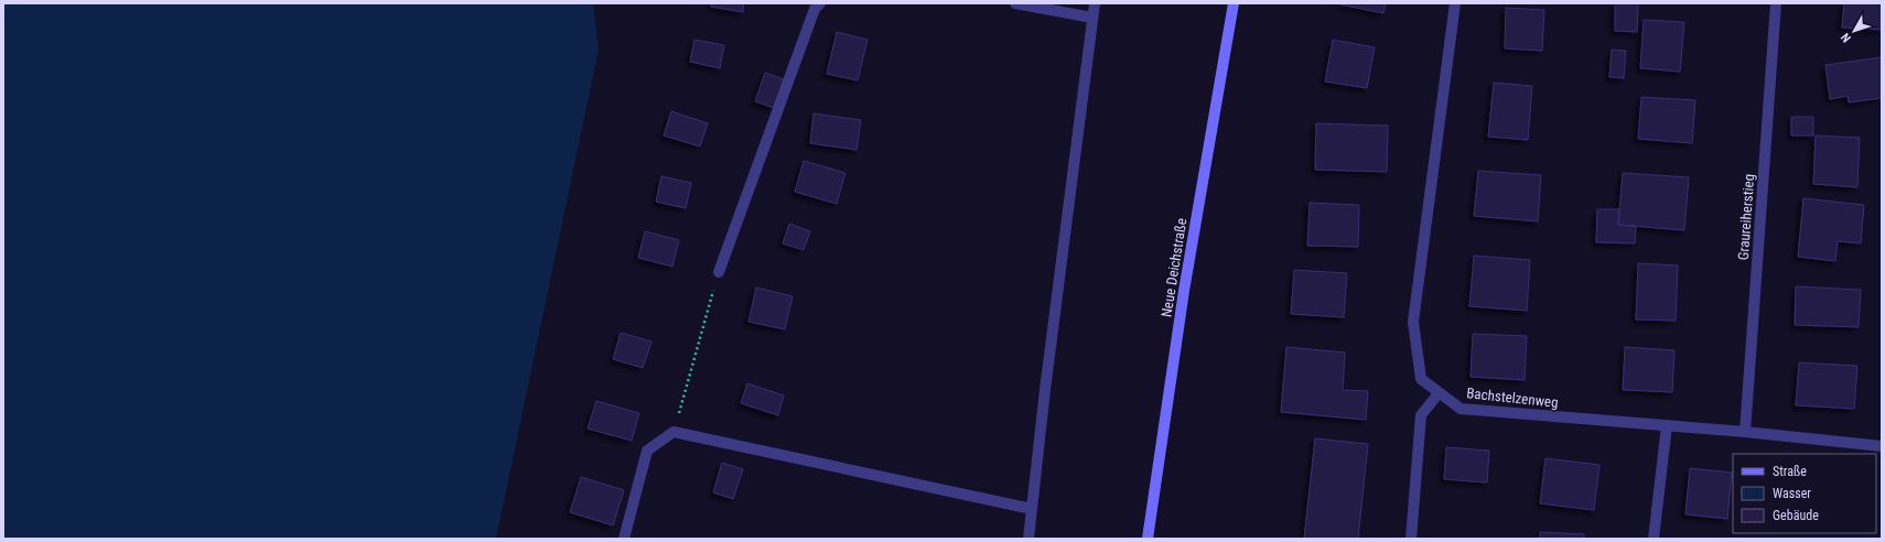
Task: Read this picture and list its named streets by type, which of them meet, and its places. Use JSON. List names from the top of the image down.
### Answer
{
  "streets": {
    "street": ["Graureiherstieg", "Neue Deichstraße", "Bachstelzenweg"]
  },
  "crossings": [
    ["Graureiherstieg", "Bachstelzenweg"]
  ],
  "legend": ["Straße", "Wasser", "Gebäude"],
  "north": "bottom left"
}
